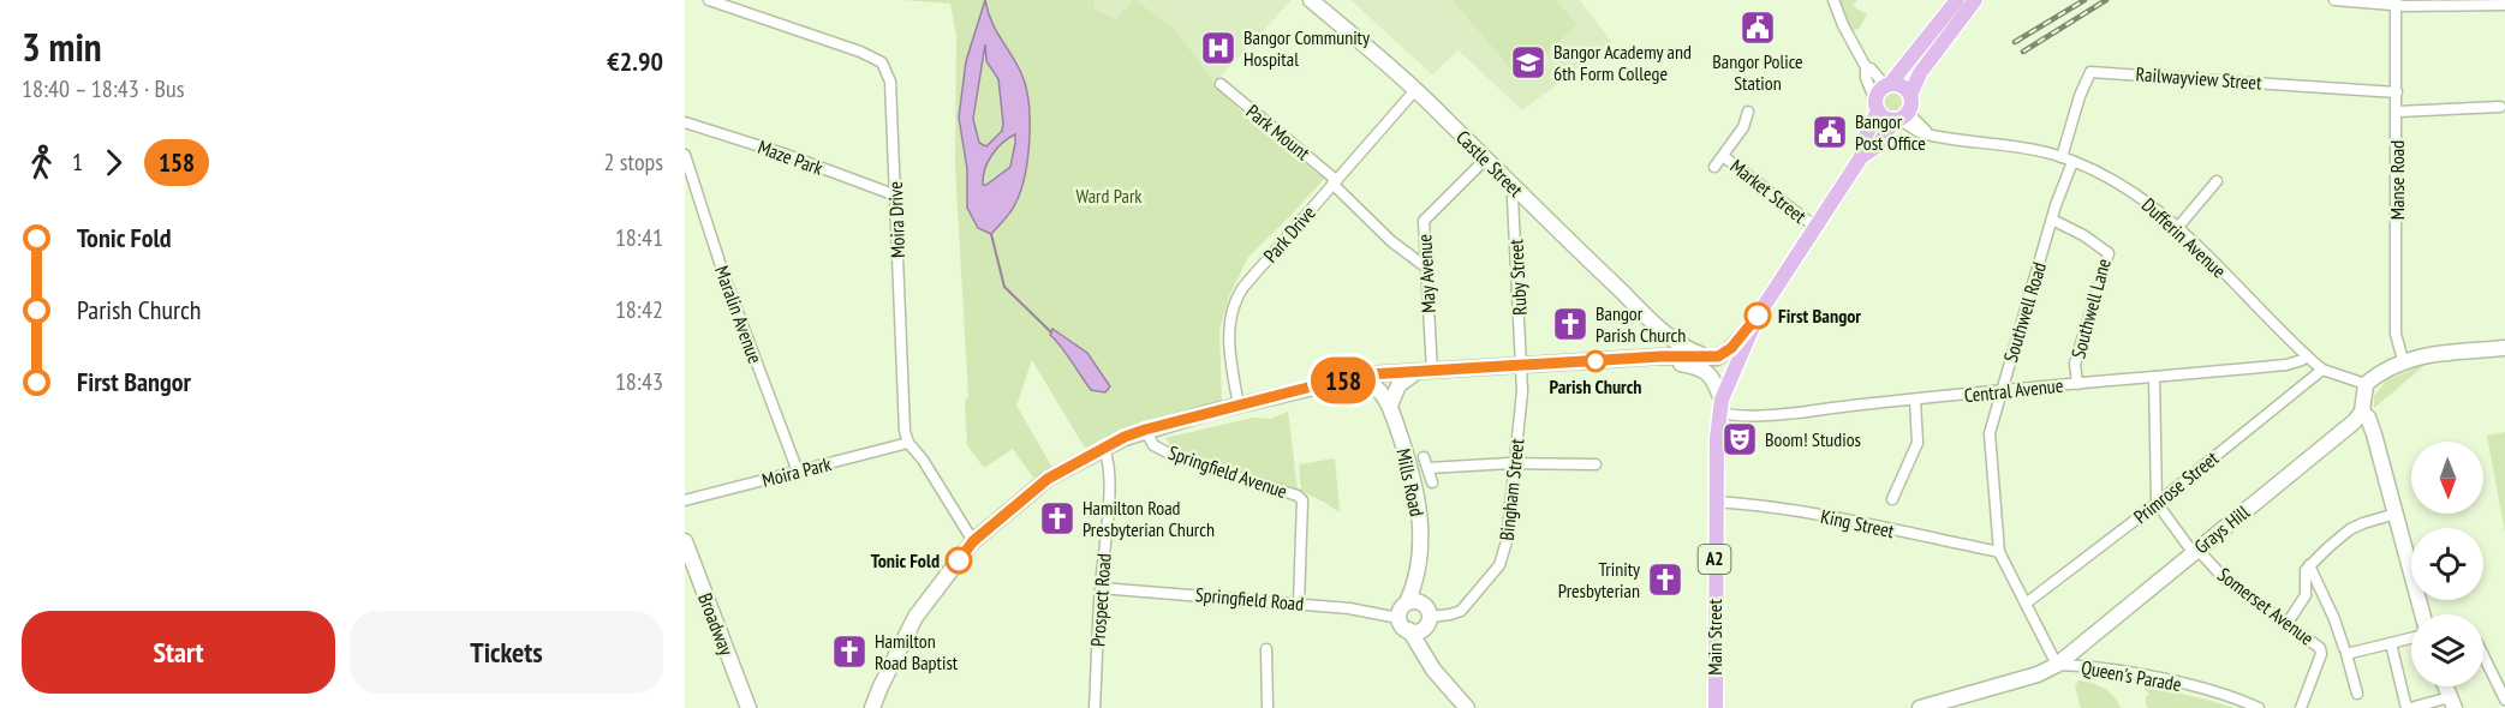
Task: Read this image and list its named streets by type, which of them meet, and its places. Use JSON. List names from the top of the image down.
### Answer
{
  "streets": {
    "main road": [
      "Castle Street",
      "Mills Road",
      "Grays Hill",
      "A2",
      "Broadway",
      "Main Street",
      "Queen's Parade"
    ],
    "street": [
      "Railwayview Street",
      "Park Mount",
      "Maze Park",
      "Manse Road",
      "Market Street",
      "Moira Drive",
      "Park Drive",
      "Dufferin Avenue",
      "May Avenue",
      "Ruby Street",
      "Southwell Lane",
      "Southwell Road",
      "Maralin Avenue",
      "Central Avenue",
      "Moira Park",
      "Springfield Avenue",
      "Primrose Street",
      "Bingham Street",
      "King Street",
      "Springfield Road",
      "Prospect Road",
      "Somerset Avenue"
    ]
  },
  "crossings": [
    ["Railwayview Street", "Manse Road"],
    ["Railwayview Street", "Dufferin Avenue"],
    ["Railwayview Street", "Southwell Road"],
    ["Park Mount", "Park Drive"],
    ["Park Mount", "May Avenue"],
    ["Maze Park", "Moira Drive"],
    ["Castle Street", "Park Drive"],
    ["Castle Street", "May Avenue"],
    ["Castle Street", "Ruby Street"],
    ["Castle Street", "Main Street"],
    ["Market Street", "Main Street"],
    ["Moira Drive", "Moira Park"],
    ["Dufferin Avenue", "Southwell Road"],
    ["Dufferin Avenue", "Central Avenue"],
    ["Dufferin Avenue", "Primrose Street"],
    ["Dufferin Avenue", "A2"],
    ["Dufferin Avenue", "Main Street"],
    ["Ruby Street", "Bingham Street"],
    ["Southwell Lane", "Southwell Road"],
    ["Southwell Lane", "Central Avenue"],
    ["Southwell Road", "Central Avenue"],
    ["Southwell Road", "Primrose Street"],
    ["Southwell Road", "King Street"],
    ["Southwell Road", "Grays Hill"],
    ["Southwell Road", "Queen's Parade"],
    ["Maralin Avenue", "Moira Park"],
    ["Central Avenue", "Main Street"],
    ["Springfield Avenue", "Springfield Road"],
    ["Mills Road", "Bingham Street"],
    ["Mills Road", "Springfield Road"],
    ["Primrose Street", "Somerset Avenue"],
    ["Bingham Street", "Springfield Road"],
    ["King Street", "Main Street"],
    ["Grays Hill", "Somerset Avenue"],
    ["Grays Hill", "Queen's Parade"],
    ["A2", "Main Street"],
    ["Springfield Road", "Prospect Road"]
  ],
  "parks": ["Ward Park"],
  "places": {
    "public building": ["Bangor Police Station", "Bangor Post Office"],
    "hospital": ["Bangor Community Hospital"],
    "school or university": ["Bangor Academy and 6th Form College"],
    "other": ["First Bangor", "Parish Church", "Tonic Fold"],
    "church": [
      "Bangor Parish Church",
      "Hamilton Road Presbyterian Church",
      "Trinity Presbyterian",
      "Hamilton Road Baptist"
    ],
    "theatre": ["Boom! Studios"]
  },
  "lines": ["bus line 158"],
  "north": "bottom",
  "page": {
    "heading": ["3 min", "18:40 – 18:43 · Bus", "€2.90"],
    "on_map": "158",
    "legs": ["1", "158", "2 stops"],
    "list": [
      {
        "name": "Tonic Fold",
        "value": "18:41"
      },
      {
        "name": "Parish Church",
        "value": "18:42"
      },
      {
        "name": "First Bangor",
        "value": "18:43"
      }
    ],
    "buttons": ["Start", "Tickets"]
  }
}
